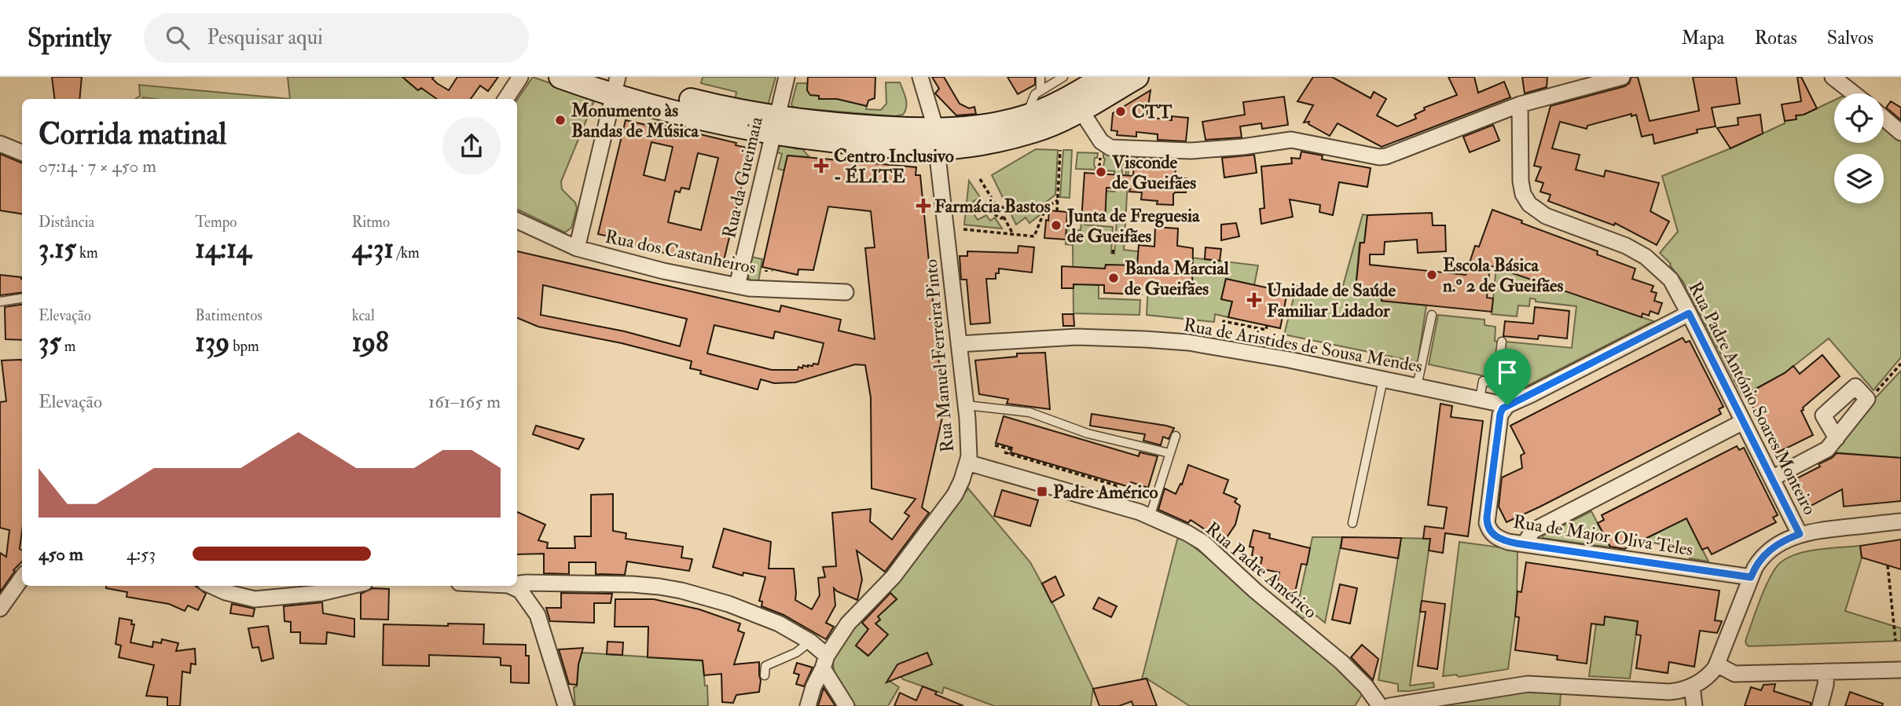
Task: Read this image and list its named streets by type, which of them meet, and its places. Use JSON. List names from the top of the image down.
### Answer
{
  "streets": {
    "street": [
      "Rua da Gueimaia",
      "Rua dos Castanheiros",
      "Rua de Aristides de Sousa Mendes",
      "Rua Manuel Ferreira Pinto",
      "Rua Padre António Soares Monteiro",
      "Rua de Major Oliva Teles",
      "Rua Padre Américo"
    ]
  },
  "crossings": [
    ["Rua da Gueimaia", "Rua dos Castanheiros"],
    ["Rua de Aristides de Sousa Mendes", "Rua Manuel Ferreira Pinto"],
    ["Rua de Aristides de Sousa Mendes", "Rua de Major Oliva Teles"],
    ["Rua Manuel Ferreira Pinto", "Rua Padre Américo"]
  ],
  "places": {
    "other": [
      "CTT",
      "Monumento às Bandas de Música",
      "Visconde de Gueifães",
      "Junta de Freguesia de Gueifães",
      "Escola Básica n.º 2 de Gueifães",
      "Banda Marcial de Gueifães"
    ],
    "health": ["Centro Inclusivo - ÉLITE", "Farmácia Bastos", "Unidade de Saúde Familiar Lidador"],
    "transit": ["Padre Américo"]
  },
  "page": {
    "header": "Sprintly",
    "search": "Pesquisar aqui",
    "nav": ["Mapa", "Rotas", "Salvos"],
    "heading": ["Corrida matinal", "07:14 · 7 × 450 m"],
    "stats": [
      ["Distância", "3.15 km"],
      ["Tempo", "14:14"],
      ["Ritmo", "4:31 /km"],
      ["Elevação", "35 m"],
      ["Batimentos", "139 bpm"],
      ["kcal", "198"]
    ],
    "chart": ["Elevação", "161–165 m"],
    "list": [
      {
        "name": "450 m",
        "note": "4:53"
      }
    ]
  }
}
